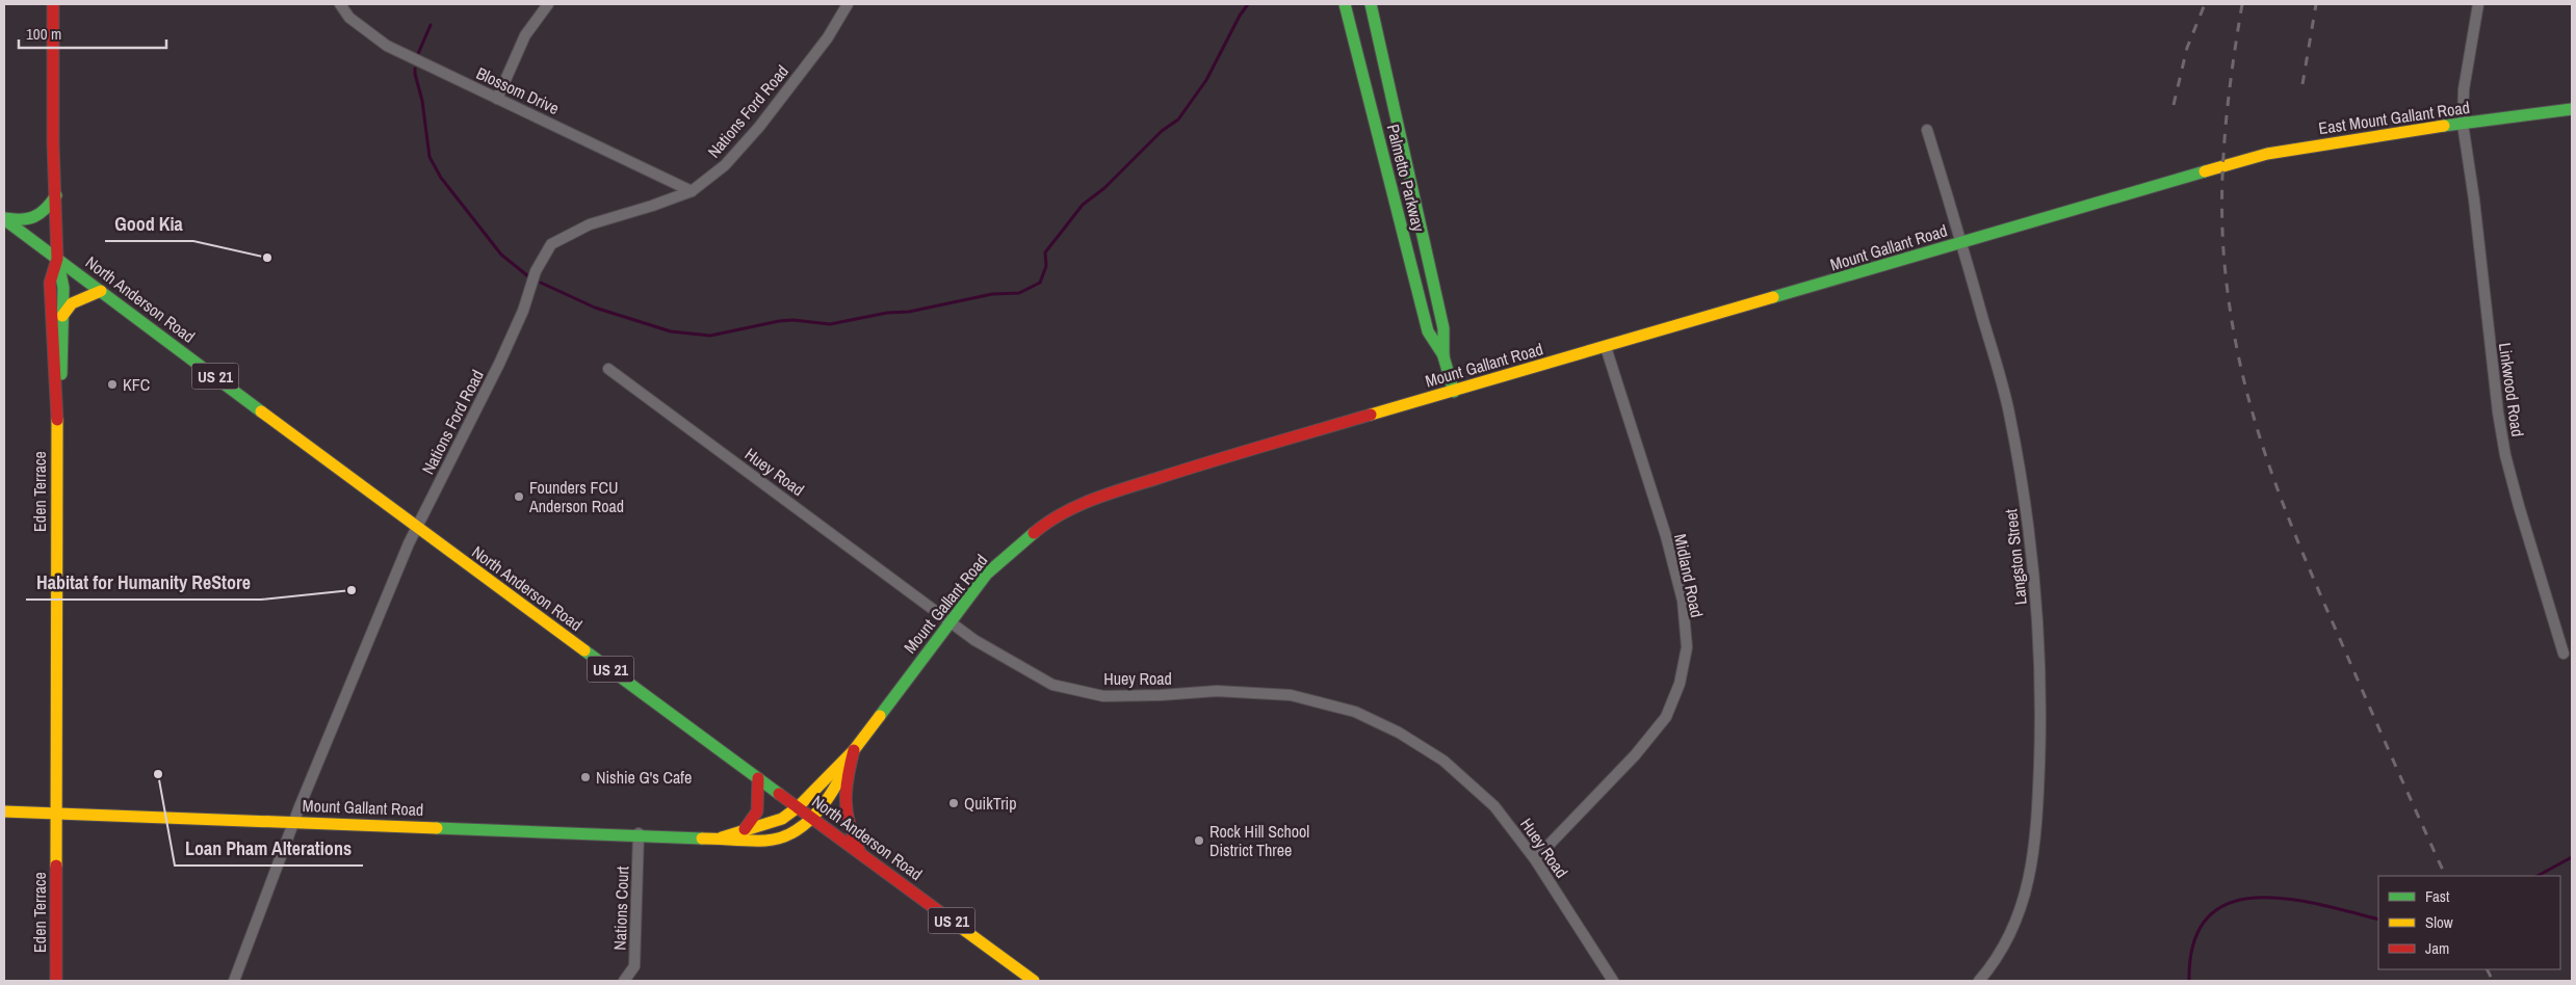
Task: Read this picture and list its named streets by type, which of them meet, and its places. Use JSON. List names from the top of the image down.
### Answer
{
  "streets": {
    "street": [
      "Blossom Drive",
      "Nations Ford Road",
      "East Mount Gallant Road",
      "Palmetto Parkway",
      "Mount Gallant Road",
      "North Anderson Road",
      "US 21",
      "Linkwood Road",
      "Huey Road",
      "Eden Terrace",
      "Langston Street",
      "Midland Road",
      "Nations Court"
    ]
  },
  "crossings": [
    ["Blossom Drive", "Nations Ford Road"],
    ["Nations Ford Road", "Mount Gallant Road"],
    ["Nations Ford Road", "North Anderson Road"],
    ["East Mount Gallant Road", "Mount Gallant Road"],
    ["East Mount Gallant Road", "Linkwood Road"],
    ["Palmetto Parkway", "Mount Gallant Road"],
    ["Mount Gallant Road", "North Anderson Road"],
    ["Mount Gallant Road", "Huey Road"],
    ["Mount Gallant Road", "Eden Terrace"],
    ["Mount Gallant Road", "Langston Street"],
    ["Mount Gallant Road", "Midland Road"],
    ["Mount Gallant Road", "Nations Court"],
    ["North Anderson Road", "Eden Terrace"],
    ["Huey Road", "Midland Road"]
  ],
  "places": [
    "Good Kia",
    "KFC",
    "Founders FCU Anderson Road",
    "Habitat for Humanity ReStore",
    "Loan Pham Alterations",
    "Nishie G's Cafe",
    "QuikTrip",
    "Rock Hill School District Three"
  ],
  "legend": ["Fast", "Slow", "Jam"],
  "scale_bar": "100 m"
}
